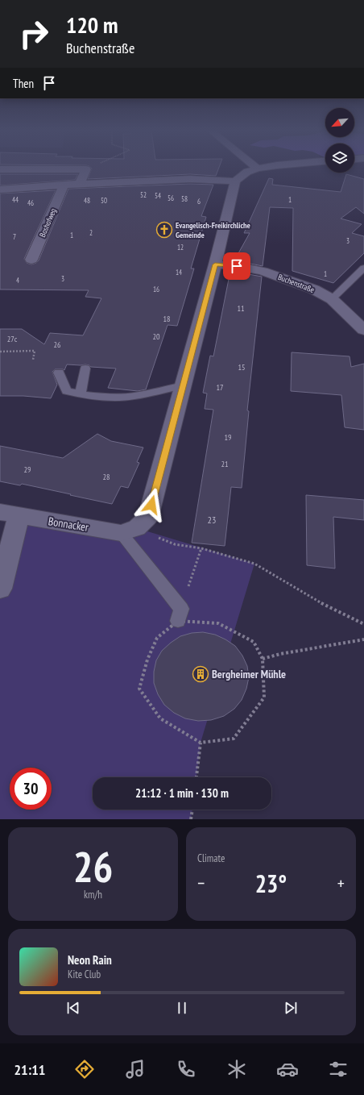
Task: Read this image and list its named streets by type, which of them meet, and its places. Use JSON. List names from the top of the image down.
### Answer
{
  "streets": {
    "street": ["Boshofweg", "Buchenstraße", "Bonnacker"]
  },
  "places": {
    "church": ["Evangelisch-Freikirchliche Gemeinde"],
    "building": ["Bergheimer Mühle"]
  },
  "house_numbers": [
    "52",
    "54",
    "56",
    "58",
    "44",
    "1",
    "48",
    "50",
    "6",
    "46",
    "2",
    "1",
    "7",
    "3",
    "12",
    "14",
    "1",
    "3",
    "4",
    "16",
    "11",
    "18",
    "20",
    "27c",
    "26",
    "15",
    "17",
    "19",
    "21",
    "29",
    "28",
    "23"
  ],
  "north": "bottom left",
  "page": {
    "turn": ["120 m", "Buchenstraße"],
    "then": "Then",
    "limit": "30",
    "trip": "21:12 · 1 min · 130 m",
    "tile": [
      ["26", "km/h"],
      "Climate"
    ],
    "heat": ["−", "23°", "+"],
    "song": ["Neon Rain", "Kite Club"],
    "tabs": "21:11"
  }
}
